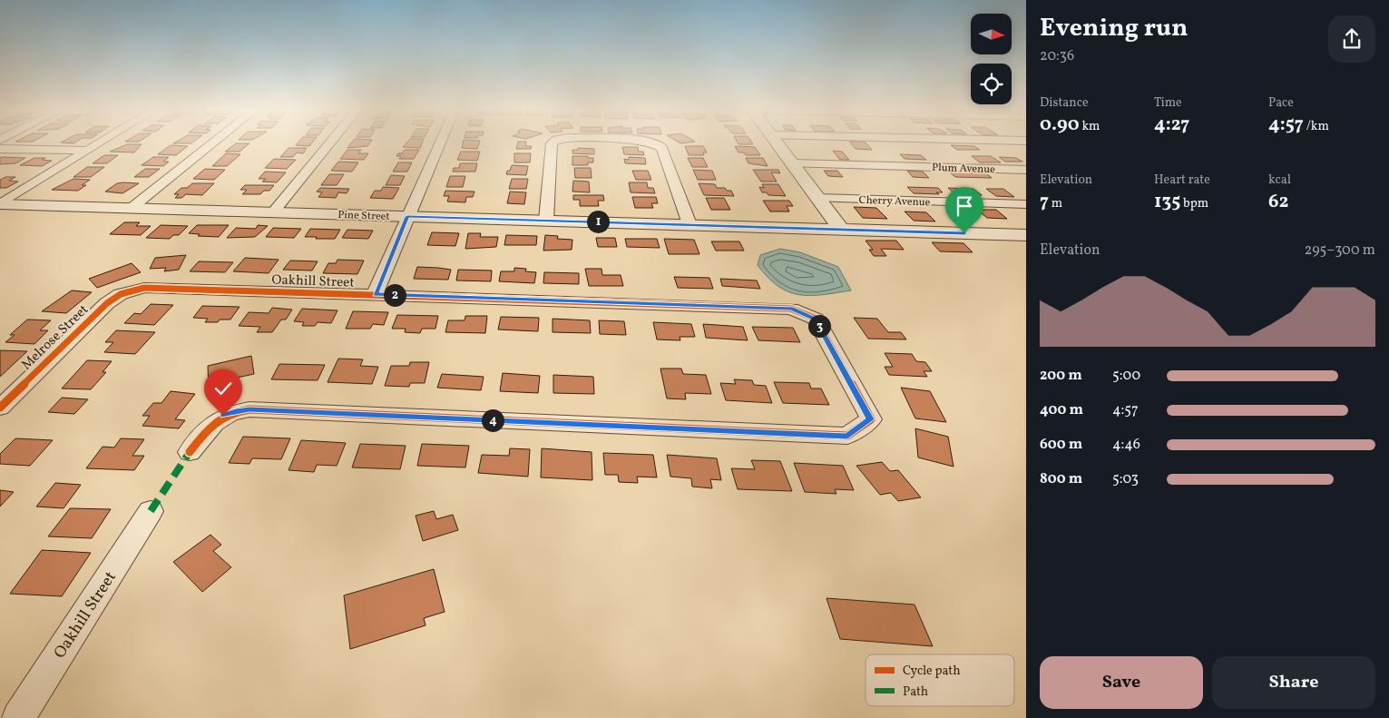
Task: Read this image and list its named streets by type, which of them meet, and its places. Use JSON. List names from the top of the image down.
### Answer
{
  "streets": {
    "street": [
      "Plum Avenue",
      "Cherry Avenue",
      "Pine Street",
      "Oakhill Street",
      "Melrose Street"
    ]
  },
  "crossings": [
    ["Oakhill Street", "Melrose Street"]
  ],
  "legend": ["Cycle path", "Path"],
  "north": "right",
  "page": {
    "heading": ["Evening run", "20:36"],
    "stats": [
      ["Distance", "0.90 km"],
      ["Time", "4:27"],
      ["Pace", "4:57 /km"],
      ["Elevation", "7 m"],
      ["Heart rate", "135 bpm"],
      ["kcal", "62"]
    ],
    "pins": [
      "1",
      "2",
      "3",
      "4"
    ],
    "chart": ["Elevation", "295–300 m"],
    "list": [
      {
        "name": "200 m",
        "note": "5:00"
      },
      {
        "name": "400 m",
        "note": "4:57"
      },
      {
        "name": "600 m",
        "note": "4:46"
      },
      {
        "name": "800 m",
        "note": "5:03"
      }
    ],
    "buttons": ["Save", "Share"]
  }
}
